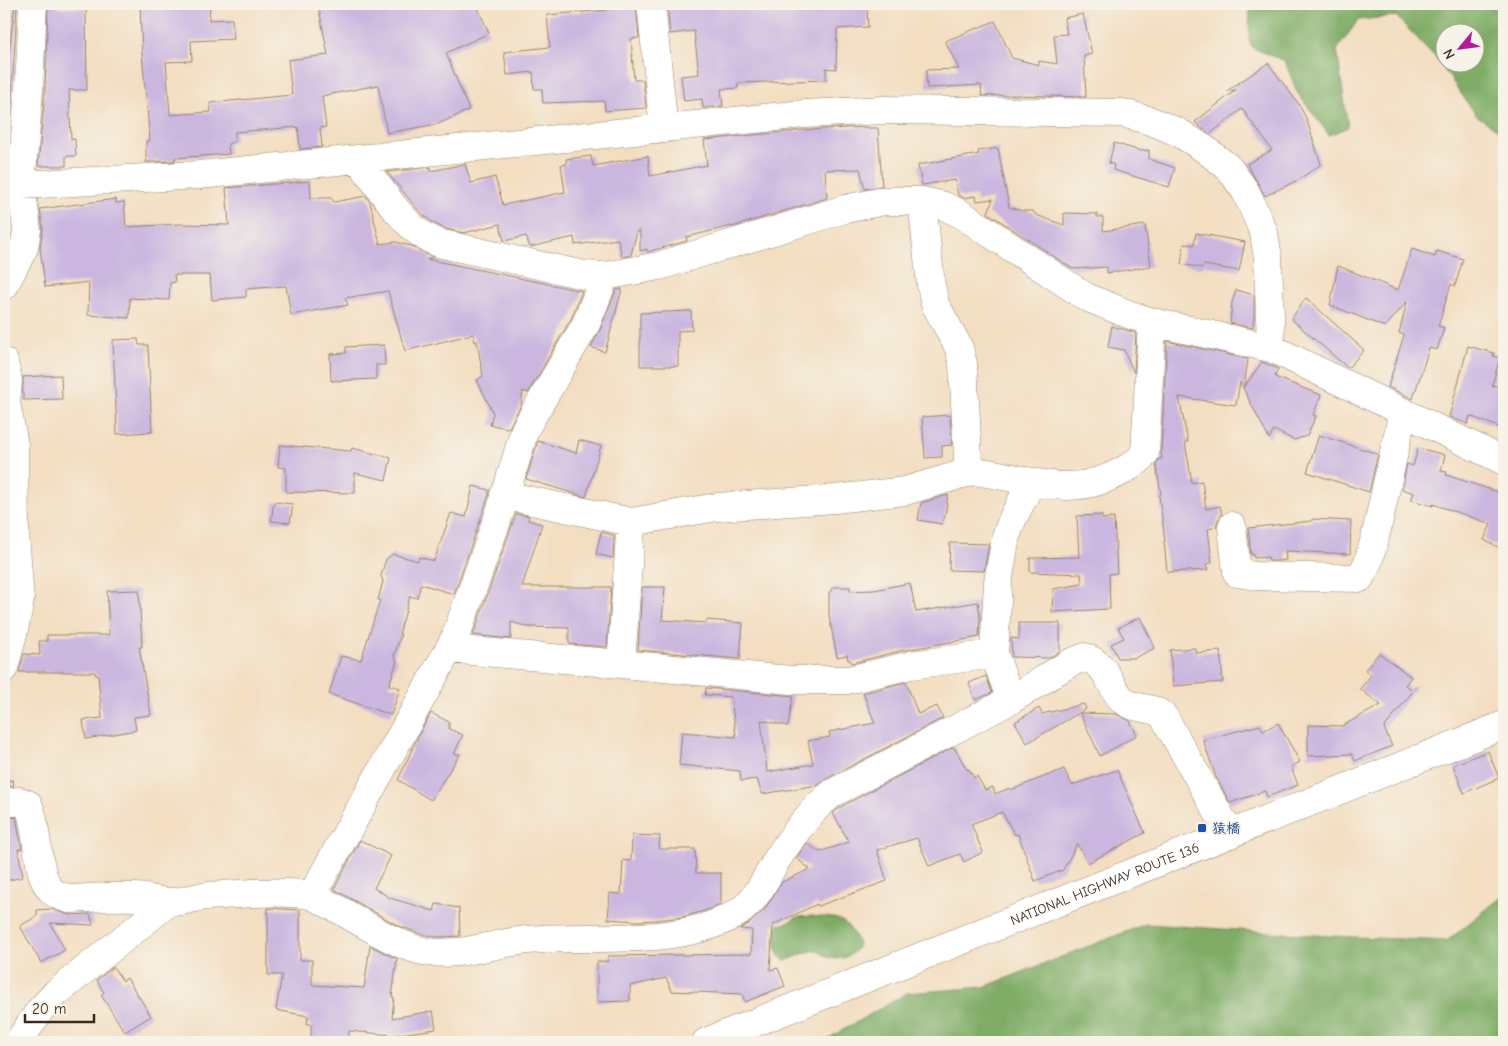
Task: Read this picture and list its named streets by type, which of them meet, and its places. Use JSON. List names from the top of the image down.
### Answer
{
  "streets": {
    "main road": ["NATIONAL HIGHWAY ROUTE 136"]
  },
  "places": {
    "transit": ["猿橋"]
  },
  "scale_bar": "20 m",
  "north": "bottom left"
}
